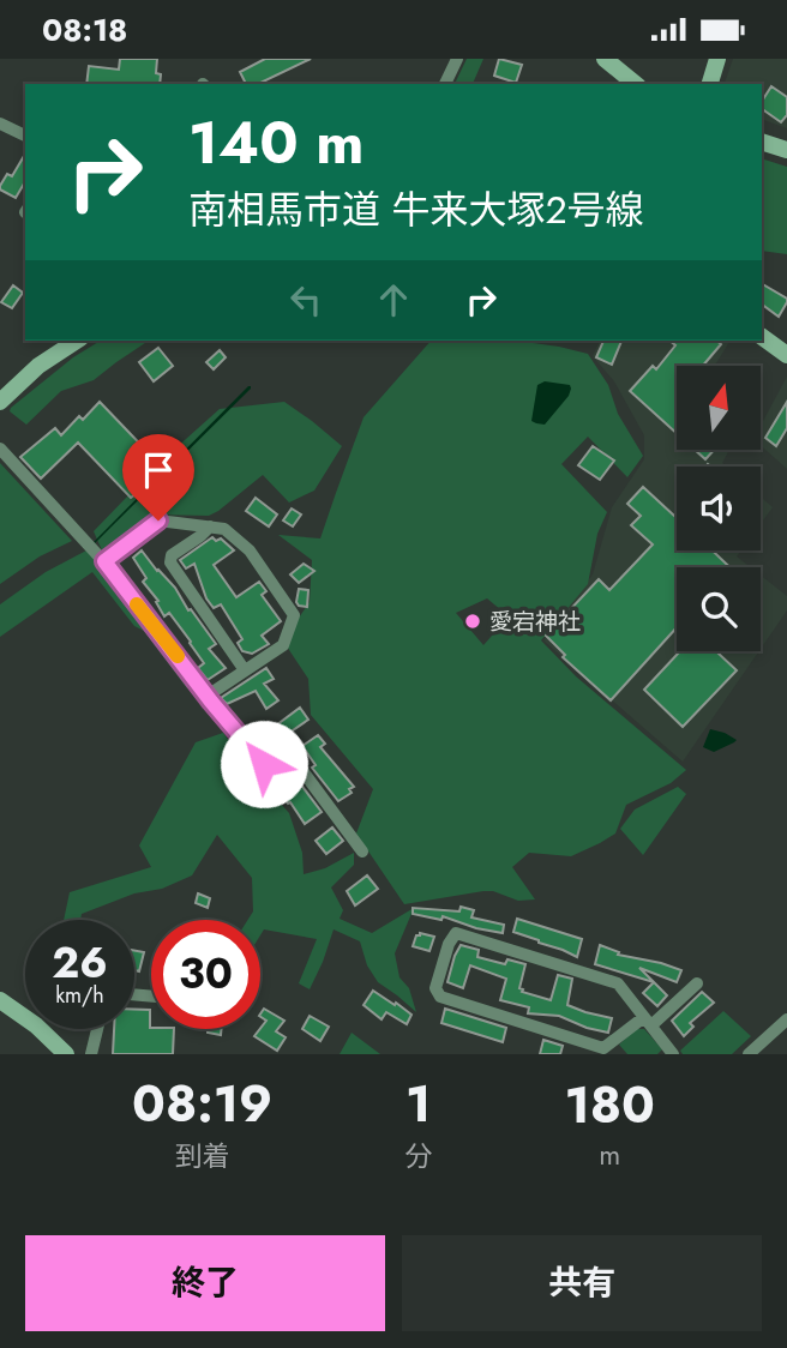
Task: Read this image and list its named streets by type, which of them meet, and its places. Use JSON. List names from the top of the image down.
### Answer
{
  "places": ["愛宕神社"],
  "north": "top",
  "page": {
    "status": "08:18",
    "turn": ["140 m", "南相馬市道 牛来大塚2号線"],
    "speed": "26 km/h",
    "limit": "30",
    "eta": [
      "08:19",
      "到着",
      "1",
      "分",
      "180",
      "m"
    ],
    "buttons": ["終了", "共有"]
  }
}
